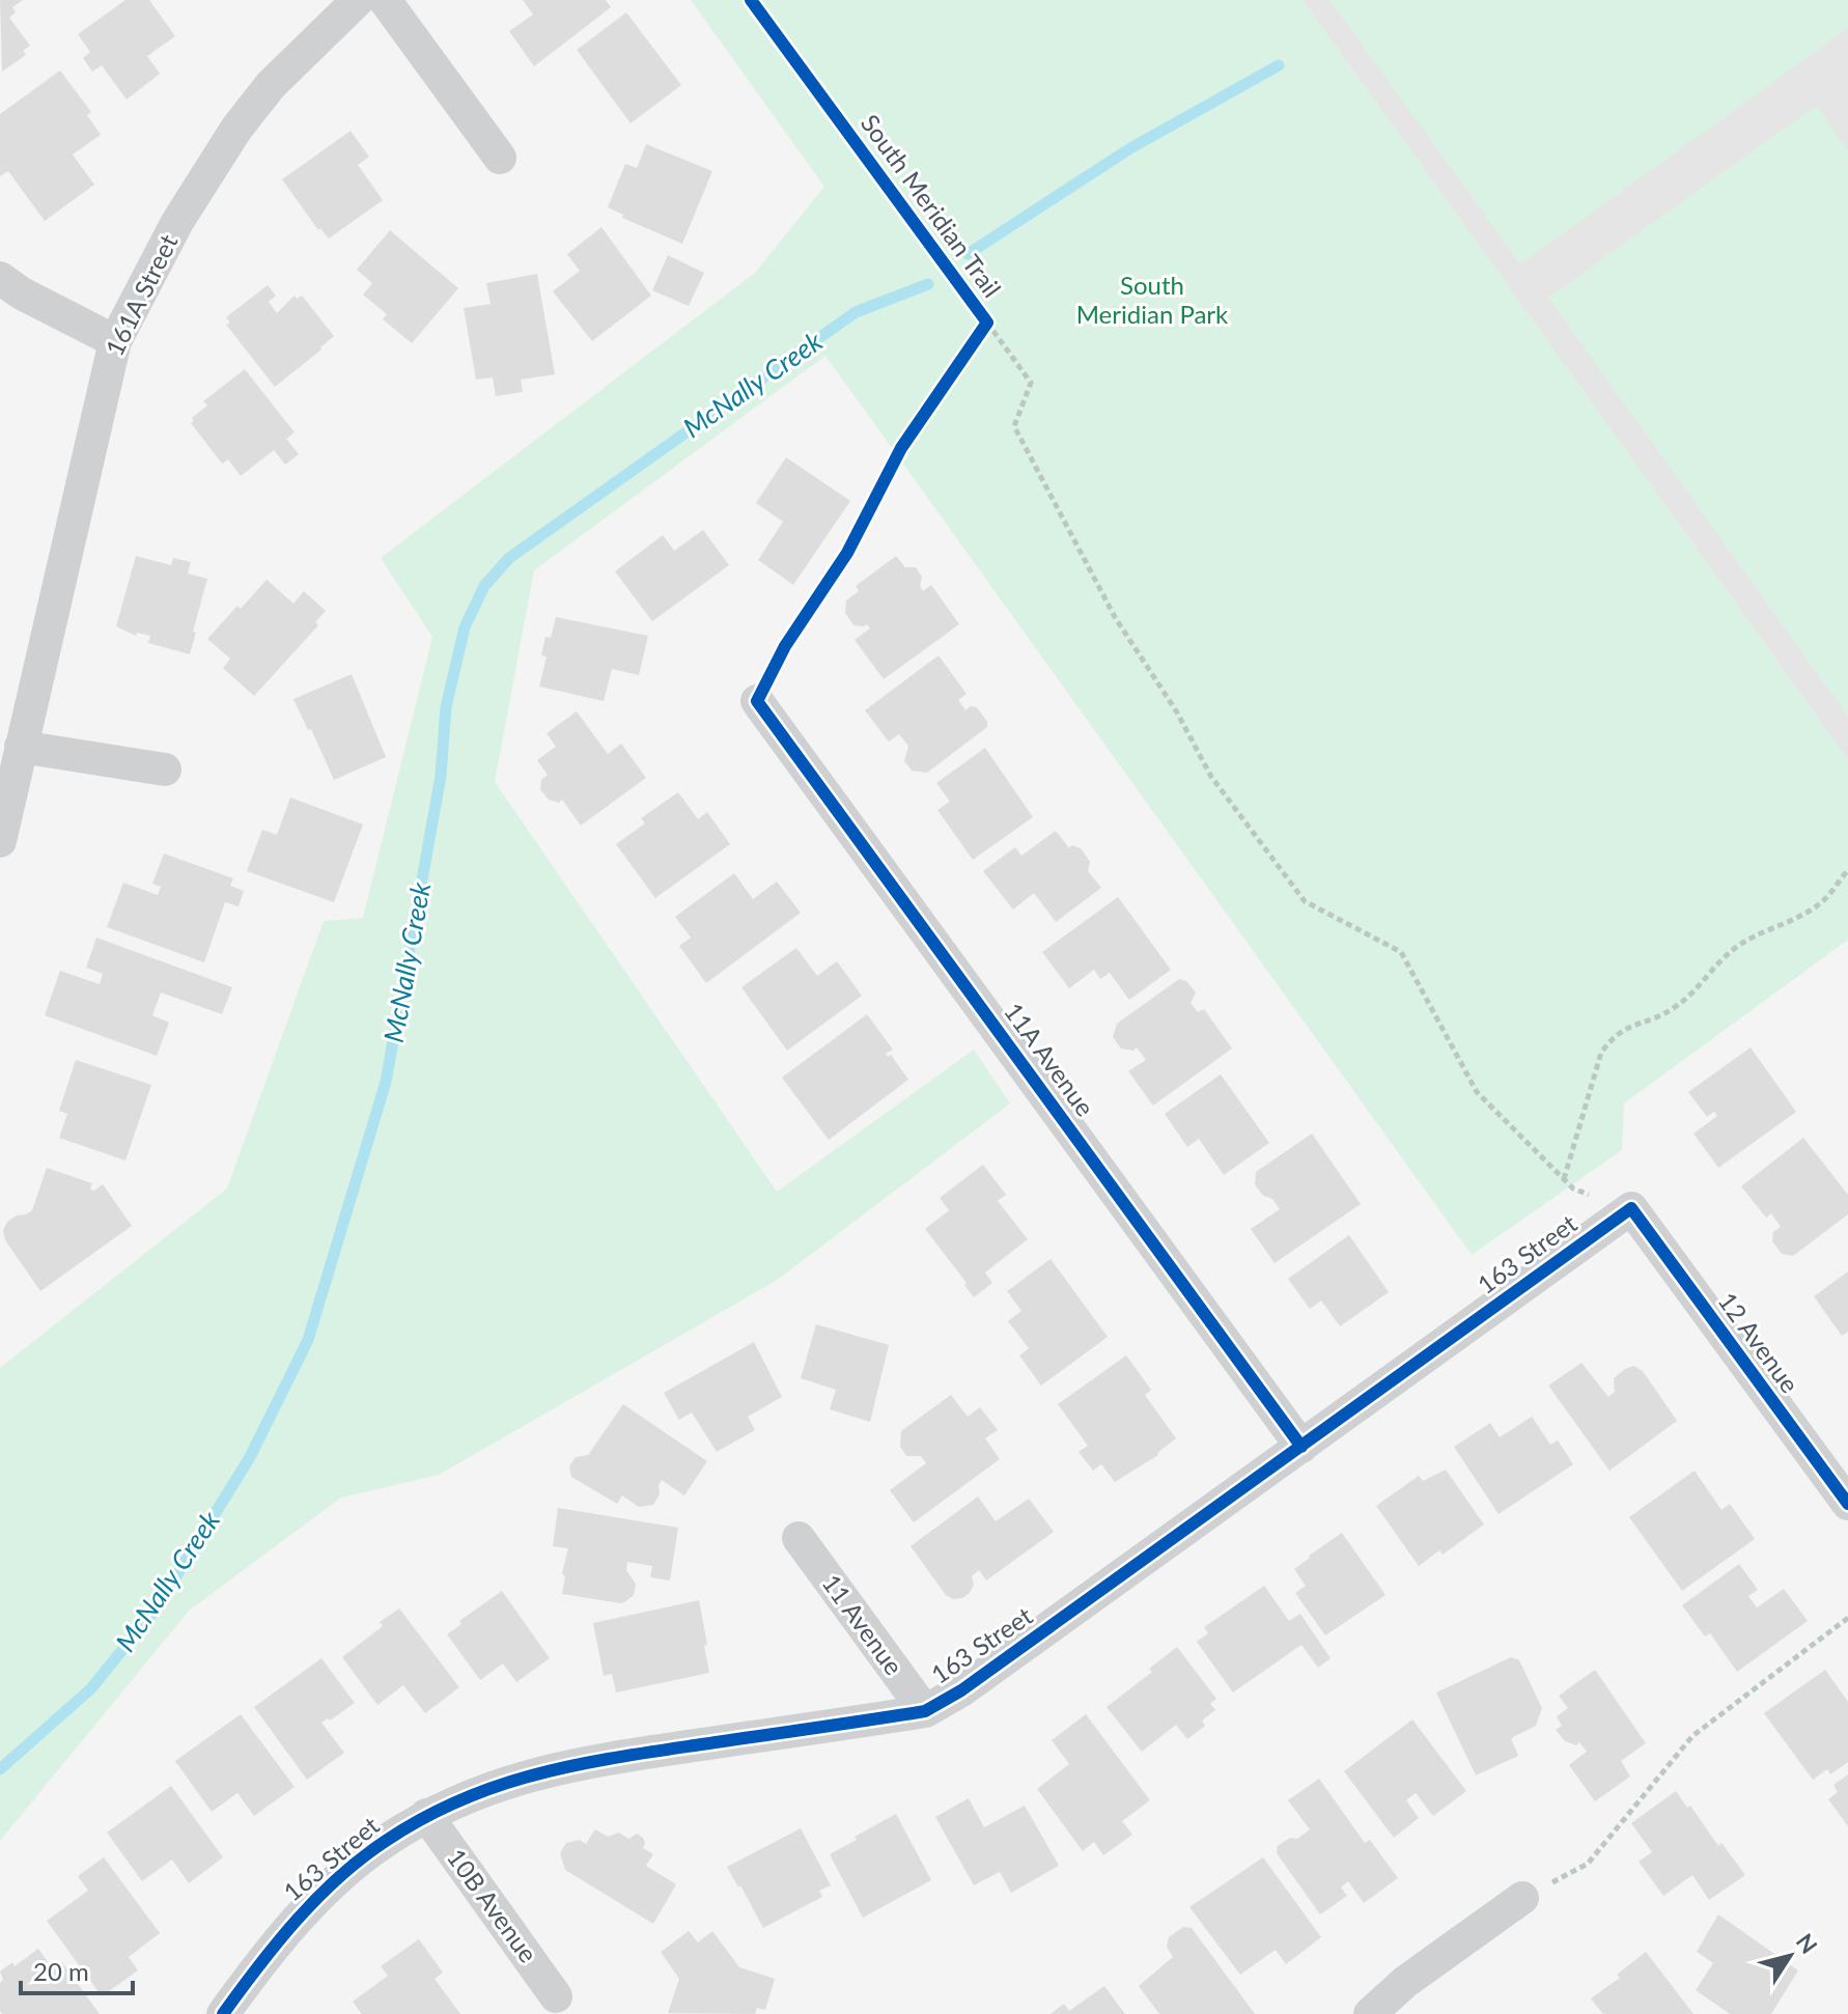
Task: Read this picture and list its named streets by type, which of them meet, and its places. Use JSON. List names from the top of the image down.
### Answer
{
  "streets": {
    "street": [
      "161A Street",
      "11A Avenue",
      "163 Street",
      "12 Avenue",
      "11 Avenue",
      "10B Avenue"
    ],
    "cycle path": ["South Meridian Trail"]
  },
  "crossings": [
    ["11A Avenue", "163 Street"],
    ["163 Street", "12 Avenue"],
    ["163 Street", "11 Avenue"],
    ["163 Street", "10B Avenue"]
  ],
  "water": ["McNally Creek"],
  "parks": ["South Meridian Park"],
  "scale_bar": "20 m",
  "north": "top right"
}
